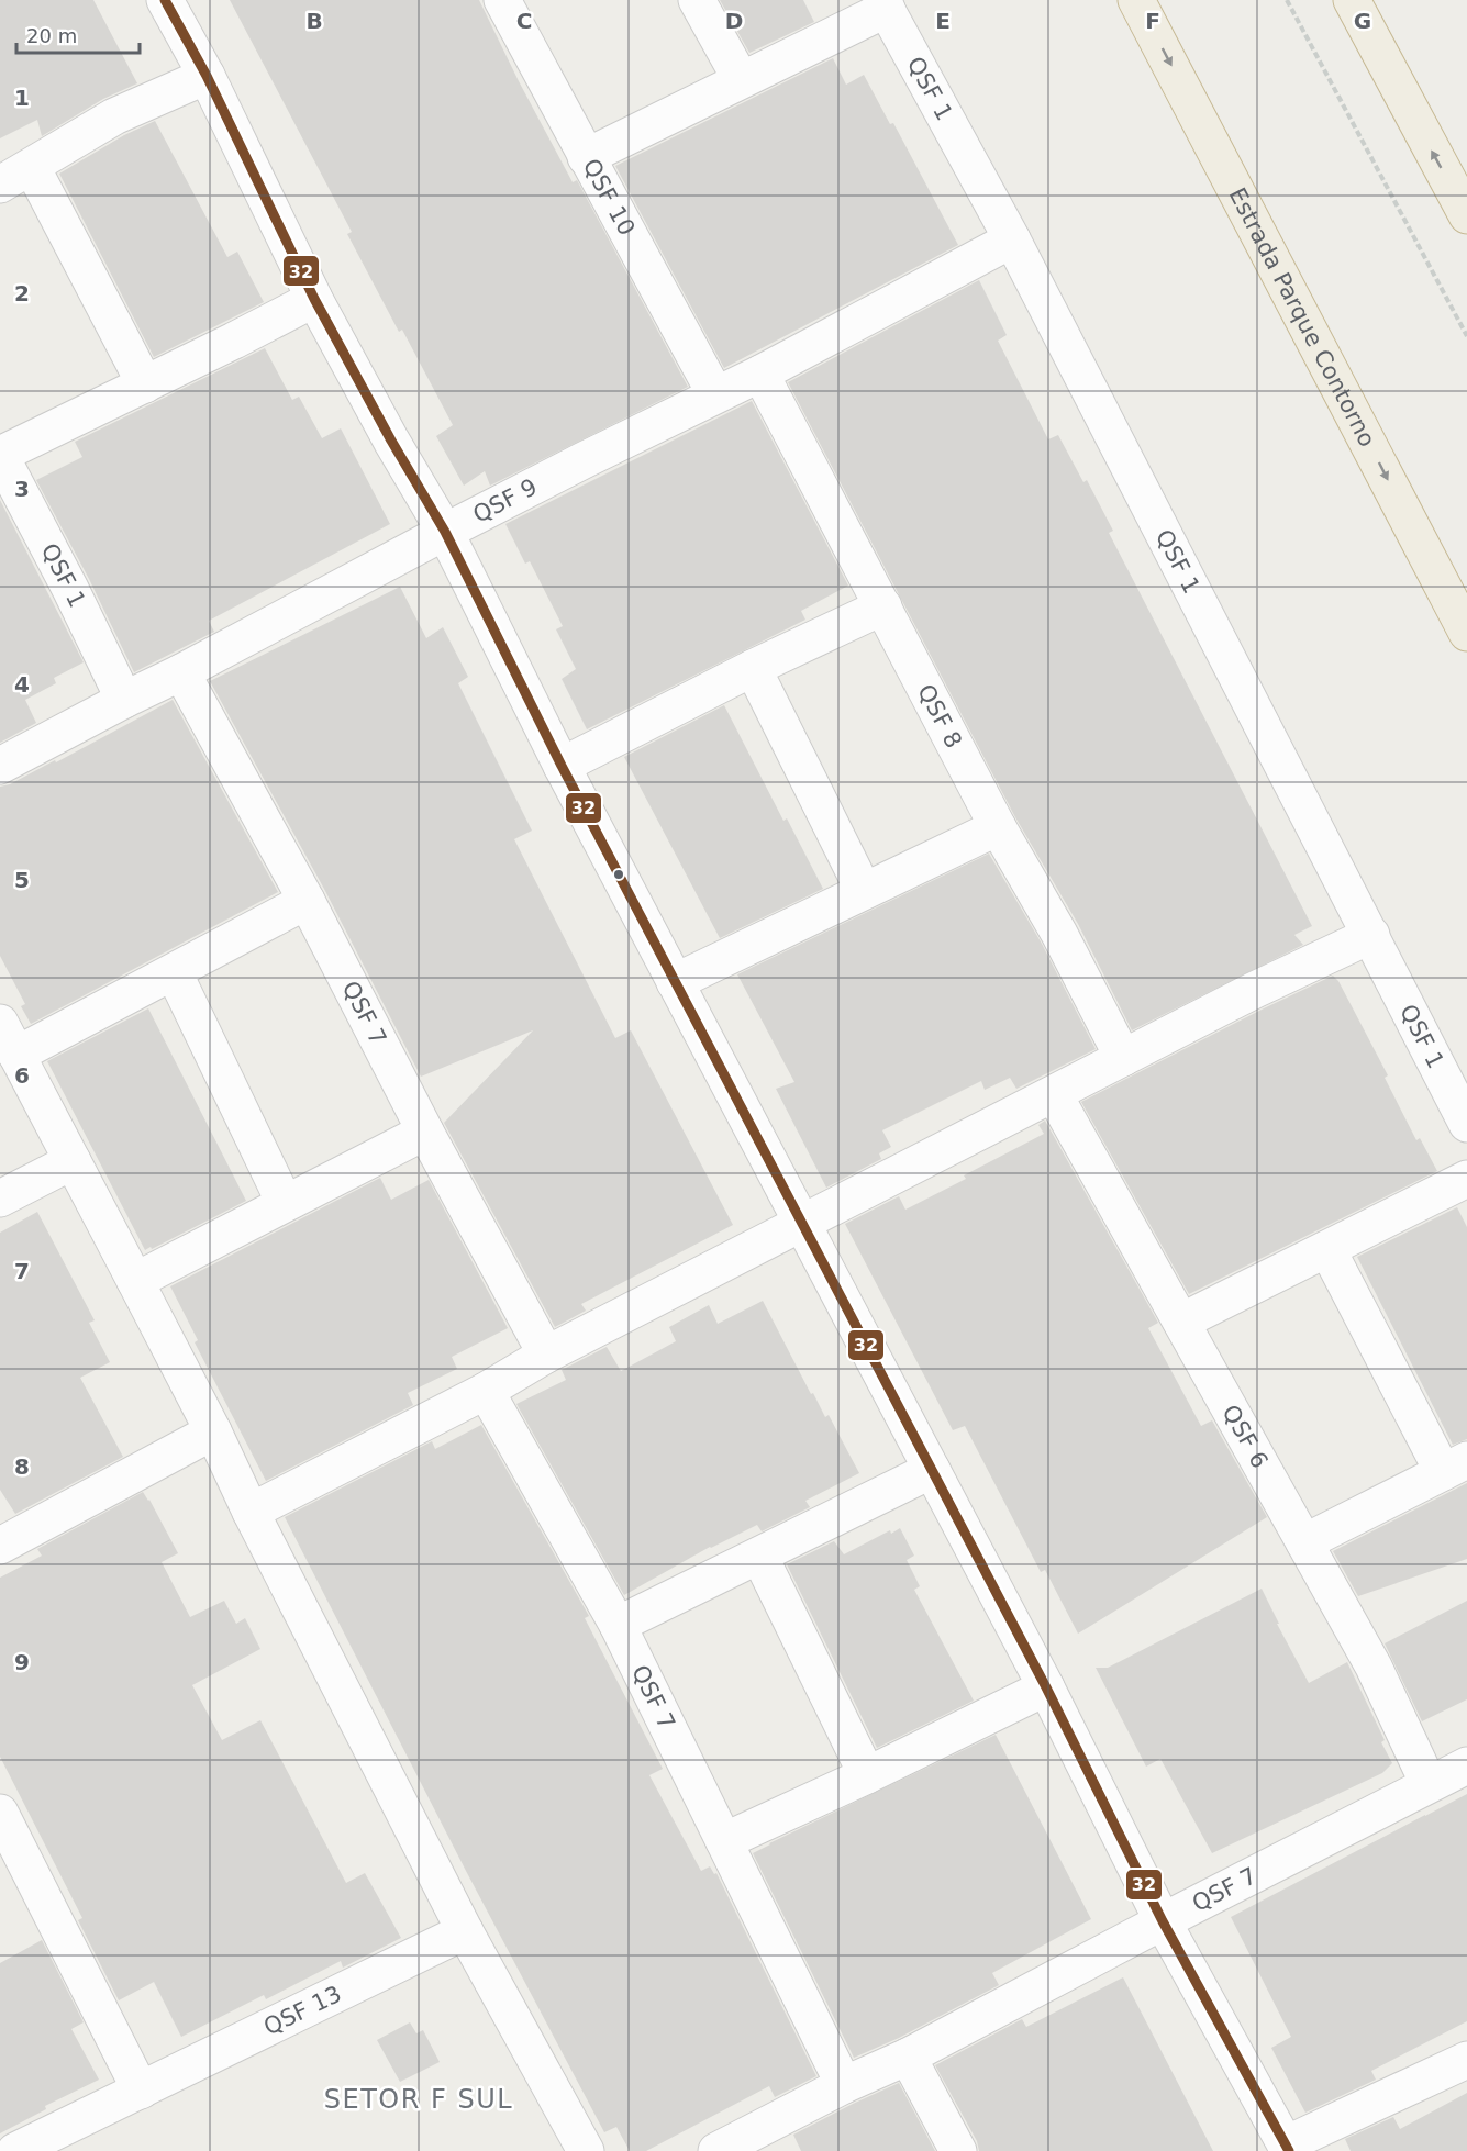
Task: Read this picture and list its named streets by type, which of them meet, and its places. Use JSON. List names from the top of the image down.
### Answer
{
  "streets": {
    "highway": ["Estrada Parque Contorno"],
    "street": [
      "QSF 1",
      "QSF 10",
      "QSF 9",
      "QSF 8",
      "QSF 7",
      "QSF 6",
      "QSF 13"
    ]
  },
  "crossings": [
    ["QSF 1", "QSF 9"],
    ["QSF 10", "QSF 9"],
    ["QSF 9", "QSF 8"],
    ["QSF 9", "QSF 7"],
    ["QSF 7", "QSF 6"]
  ],
  "districts": ["SETOR F SUL"],
  "lines": ["transit line 32"],
  "scale_bar": "20 m",
  "grid": {
    "columns": [
      "B",
      "C",
      "D",
      "E",
      "F",
      "G"
    ],
    "rows": [
      "1",
      "2",
      "3",
      "4",
      "5",
      "6",
      "7",
      "8",
      "9"
    ]
  }
}
